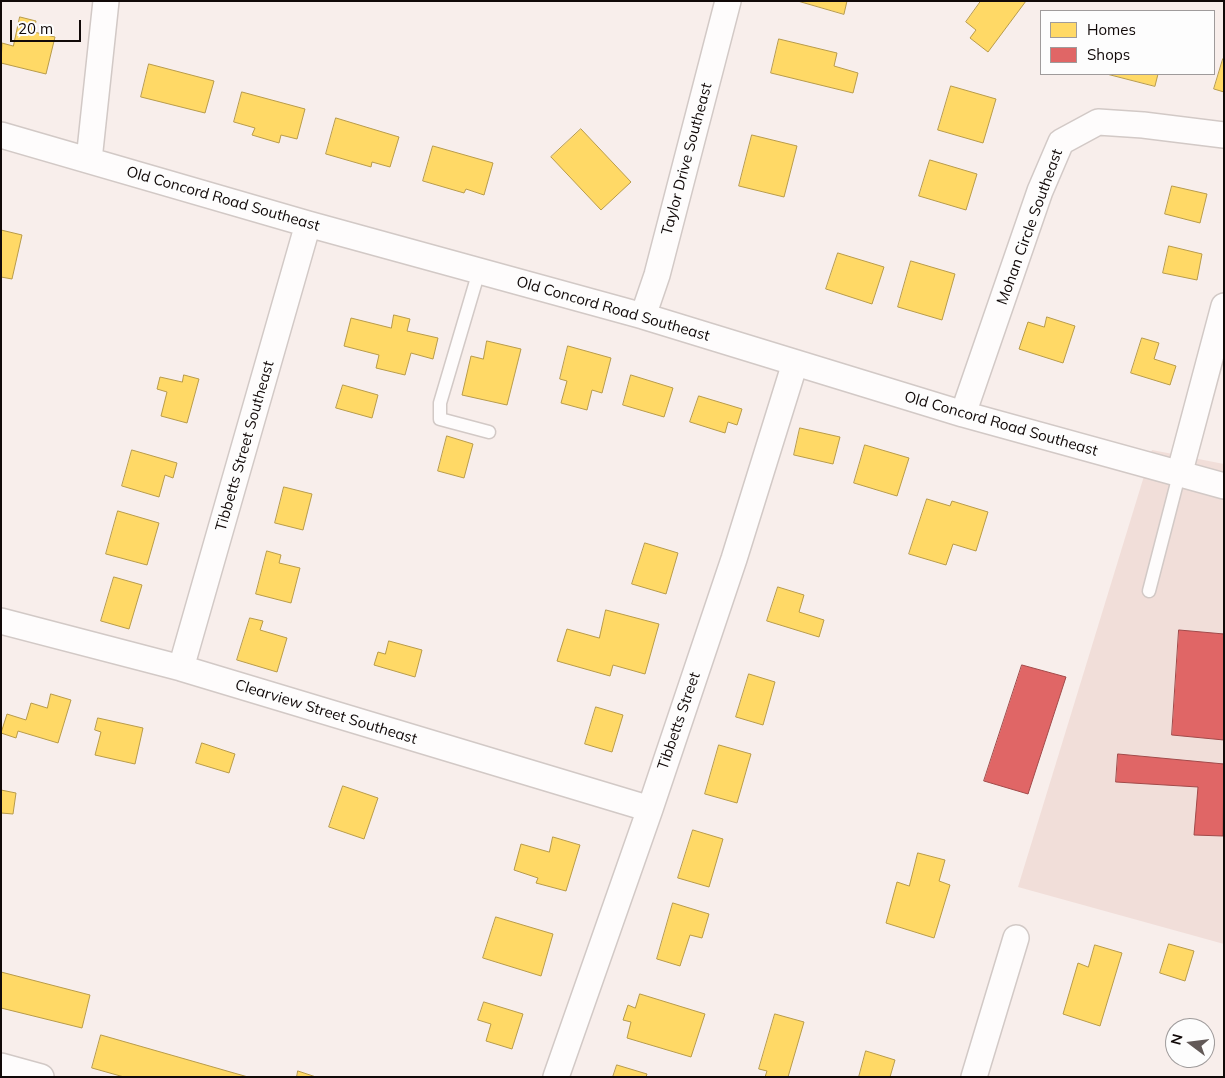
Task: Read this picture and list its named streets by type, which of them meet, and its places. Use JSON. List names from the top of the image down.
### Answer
{
  "streets": {
    "street": [
      "Taylor Drive Southeast",
      "Old Concord Road Southeast",
      "Mohan Circle Southeast",
      "Tibbetts Street Southeast",
      "Clearview Street Southeast",
      "Tibbetts Street"
    ]
  },
  "crossings": [
    ["Taylor Drive Southeast", "Old Concord Road Southeast"],
    ["Old Concord Road Southeast", "Mohan Circle Southeast"],
    ["Old Concord Road Southeast", "Tibbetts Street Southeast"],
    ["Old Concord Road Southeast", "Tibbetts Street"],
    ["Tibbetts Street Southeast", "Clearview Street Southeast"],
    ["Clearview Street Southeast", "Tibbetts Street"]
  ],
  "legend": ["Homes", "Shops"],
  "scale_bar": "20 m",
  "north": "left"
}
